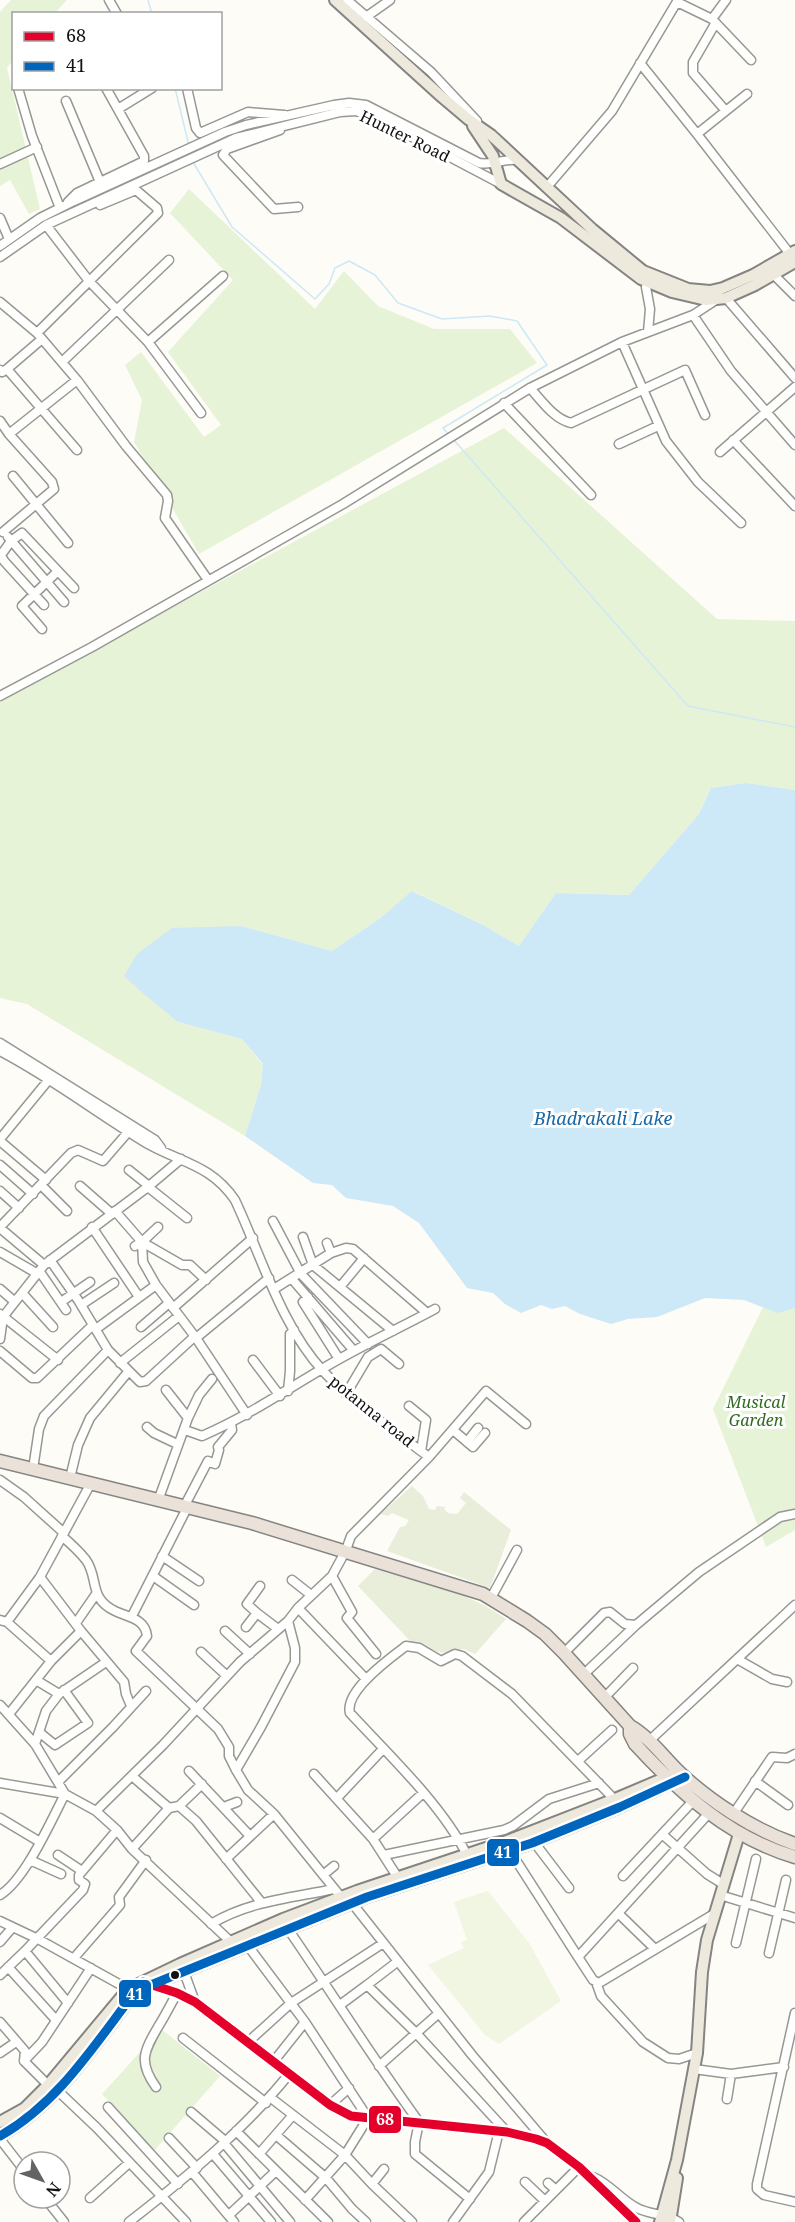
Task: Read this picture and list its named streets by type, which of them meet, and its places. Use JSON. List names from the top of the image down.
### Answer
{
  "streets": {
    "main road": ["Hunter Road"],
    "street": ["potanna road"]
  },
  "water": ["Bhadrakali Lake"],
  "parks": ["Musical Garden"],
  "lines": ["transit line 41", "transit line 68"],
  "legend": ["68", "41"],
  "north": "bottom right"
}
